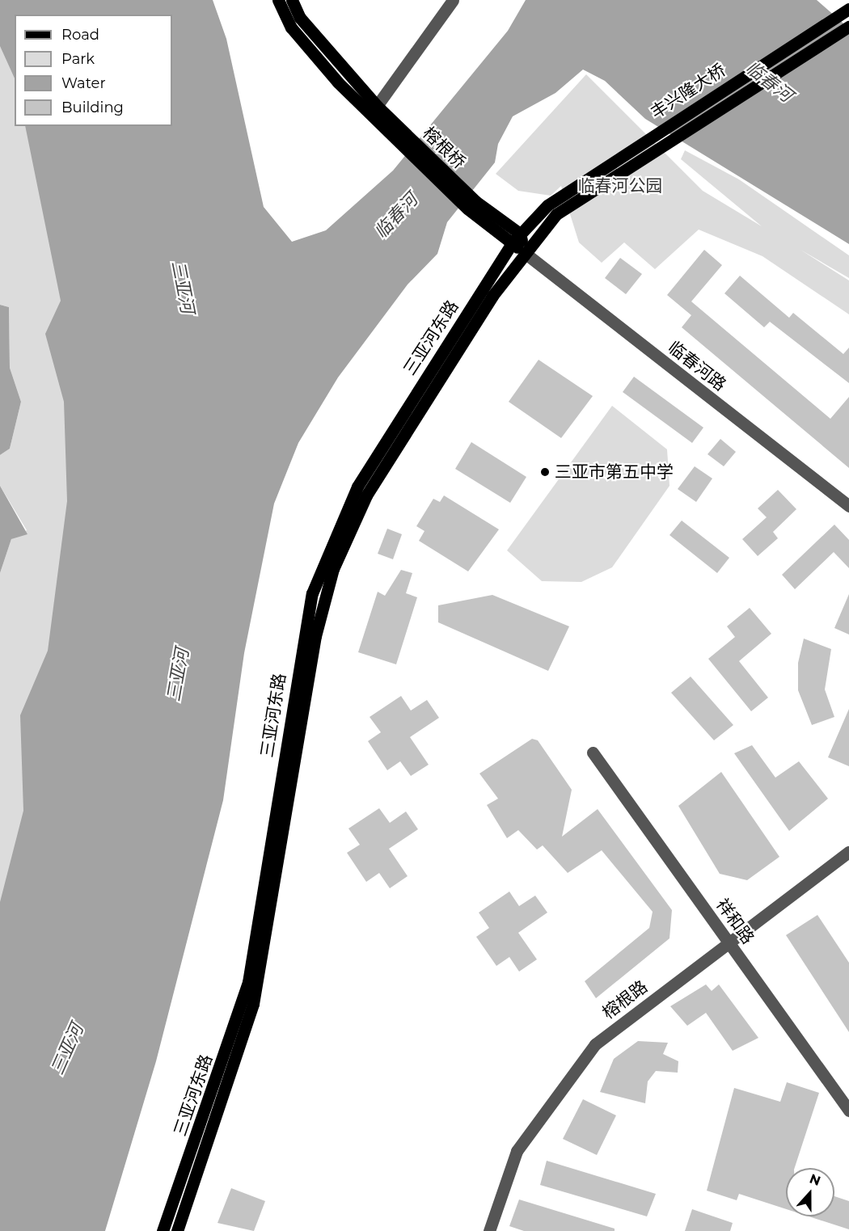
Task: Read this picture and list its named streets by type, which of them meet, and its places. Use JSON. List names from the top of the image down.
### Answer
{
  "streets": {
    "main road": ["丰兴隆大桥", "榕根桥", "三亚河东路"],
    "street": ["临春河路", "祥和路", "榕根路"]
  },
  "crossings": [
    ["丰兴隆大桥", "三亚河东路"],
    ["榕根桥", "三亚河东路"],
    ["三亚河东路", "临春河路"],
    ["祥和路", "榕根路"]
  ],
  "water": ["临春河", "三亚河"],
  "parks": ["临春河公园"],
  "places": ["三亚市第五中学"],
  "legend": [
    "Road",
    "Park",
    "Water",
    "Building"
  ],
  "north": "top"
}
